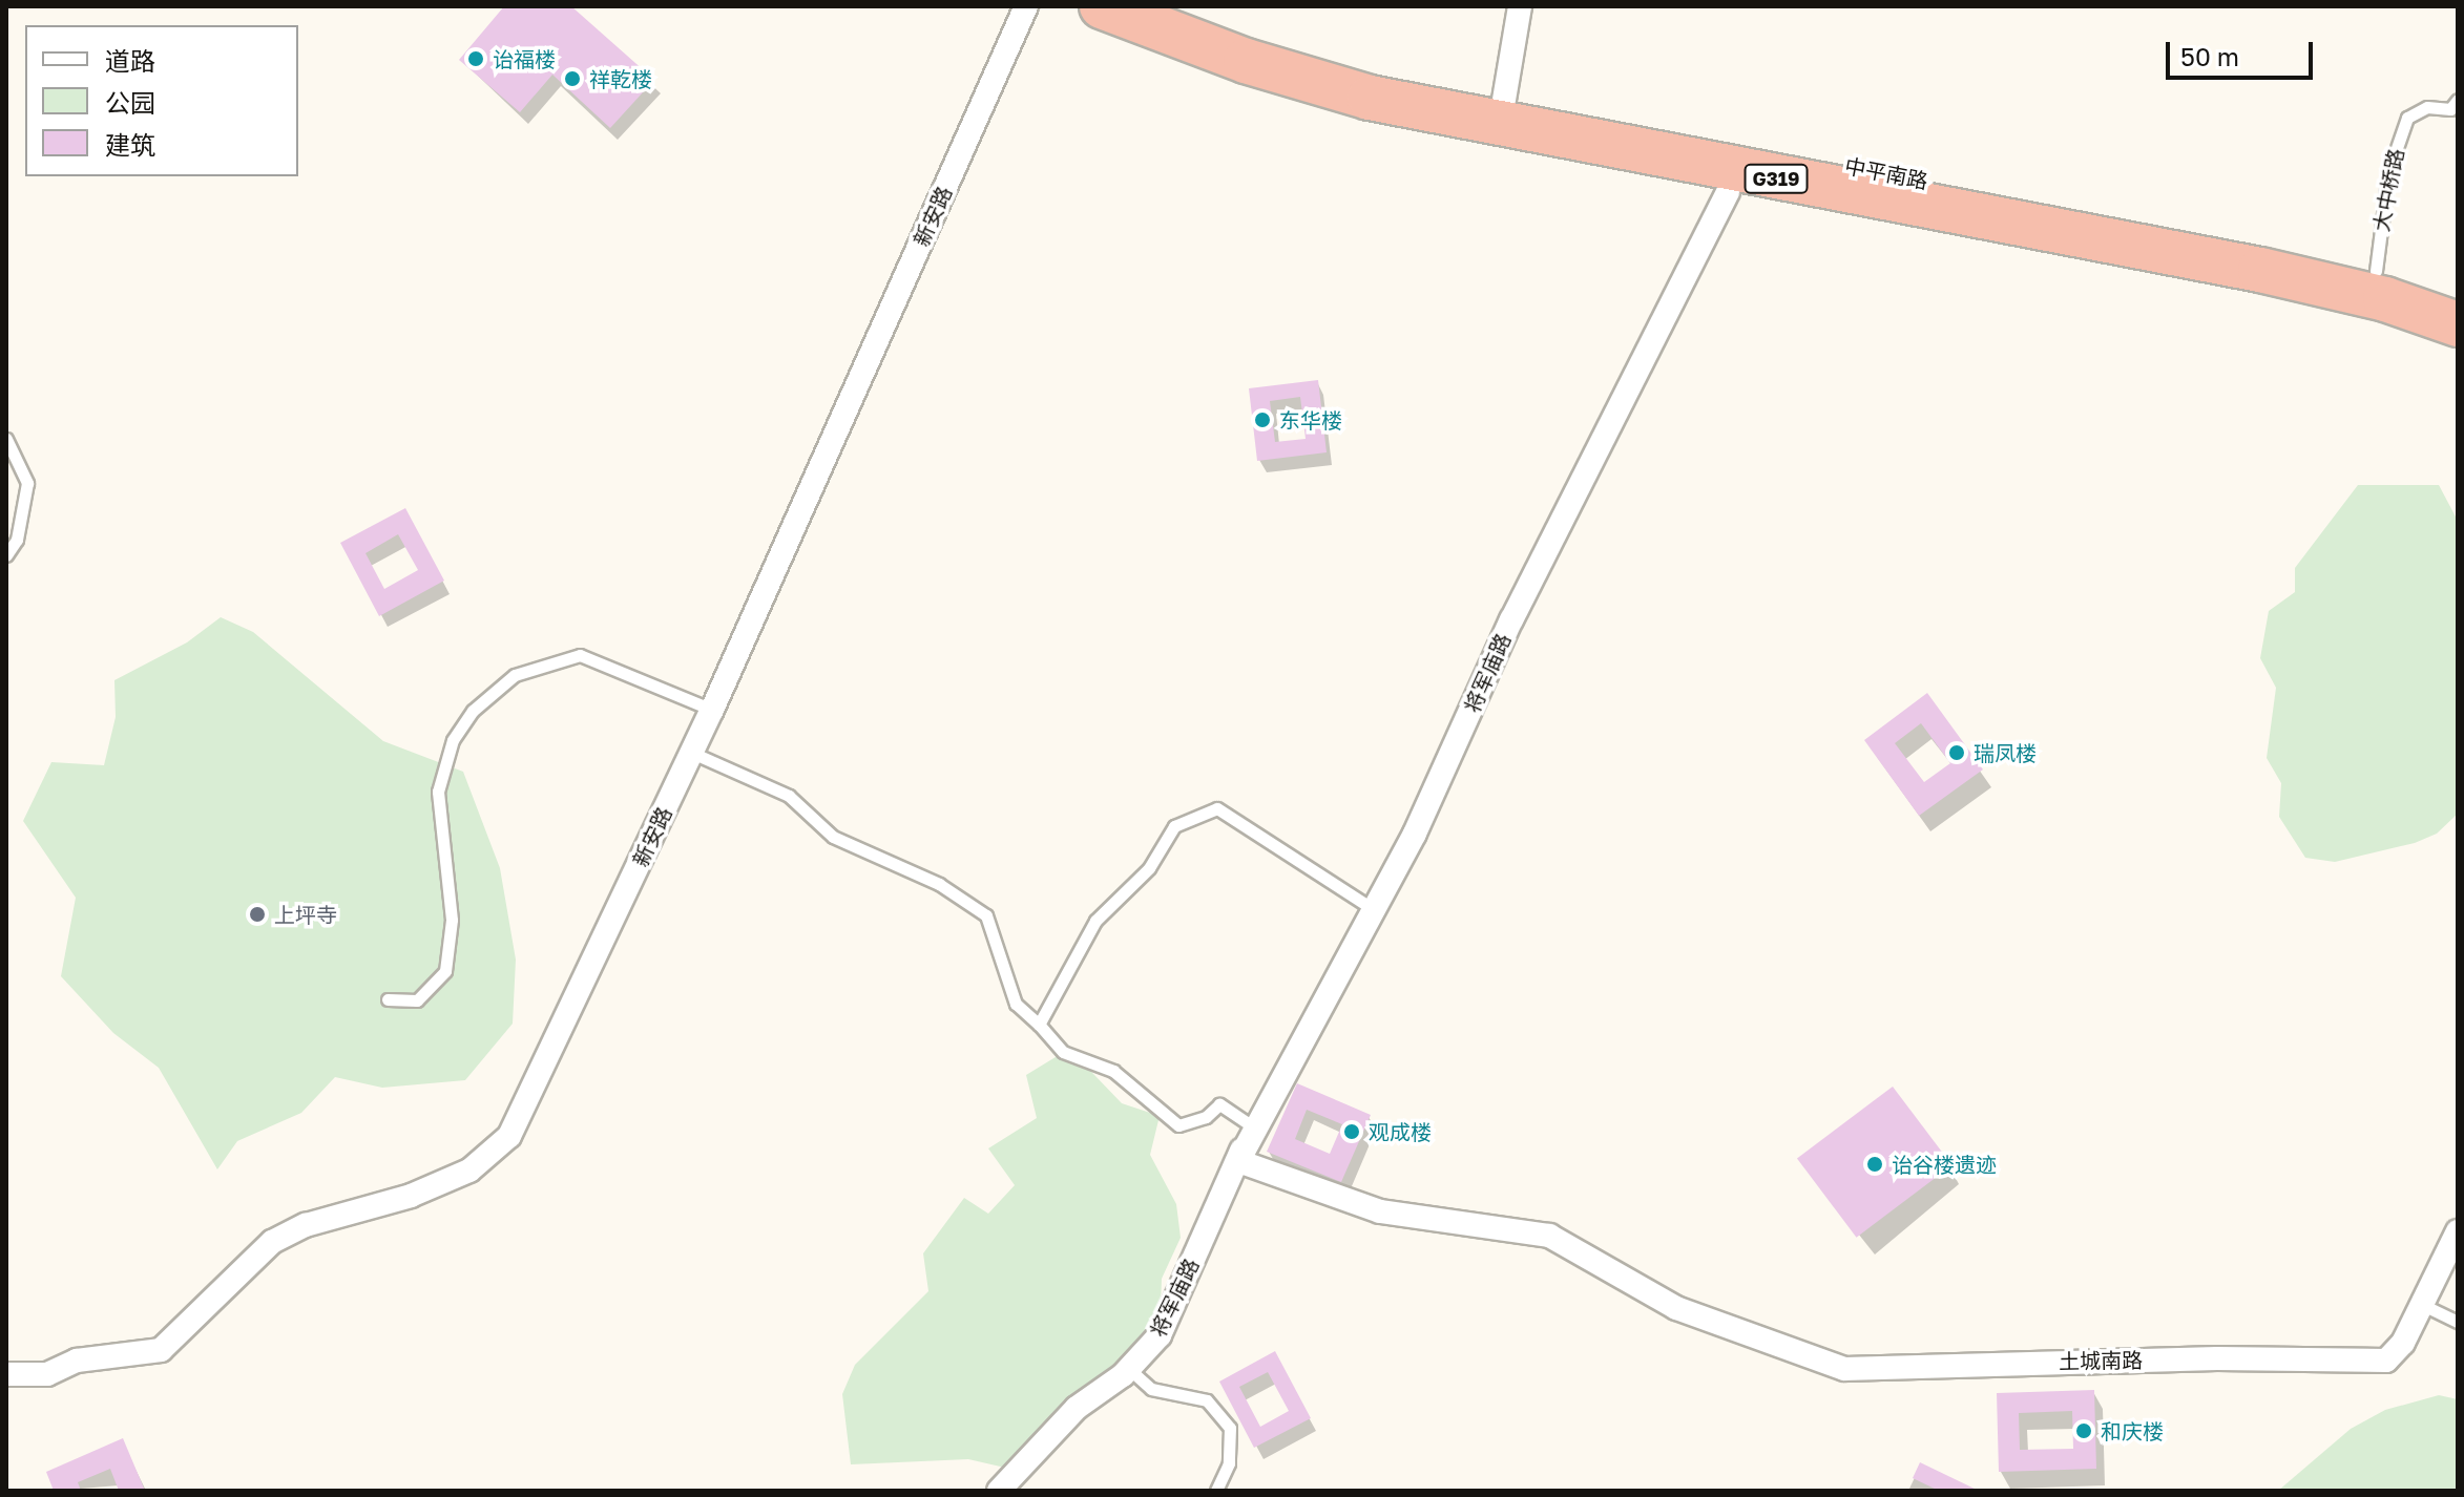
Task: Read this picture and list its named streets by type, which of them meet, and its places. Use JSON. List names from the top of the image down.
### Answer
{
  "streets": {
    "highway": ["中平南路", "G319"],
    "street": ["新安路", "将军庙路", "土城南路"],
    "lane": ["大中桥路"]
  },
  "crossings": [
    ["中平南路", "大中桥路"],
    ["将军庙路", "土城南路"]
  ],
  "places": [
    "诒福楼",
    "祥乾楼",
    "东华楼",
    "瑞凤楼",
    "上坪寺",
    "观成楼",
    "诒谷楼遗迹",
    "和庆楼"
  ],
  "legend": ["道路", "公园", "建筑"],
  "scale_bar": "50 m"
}
